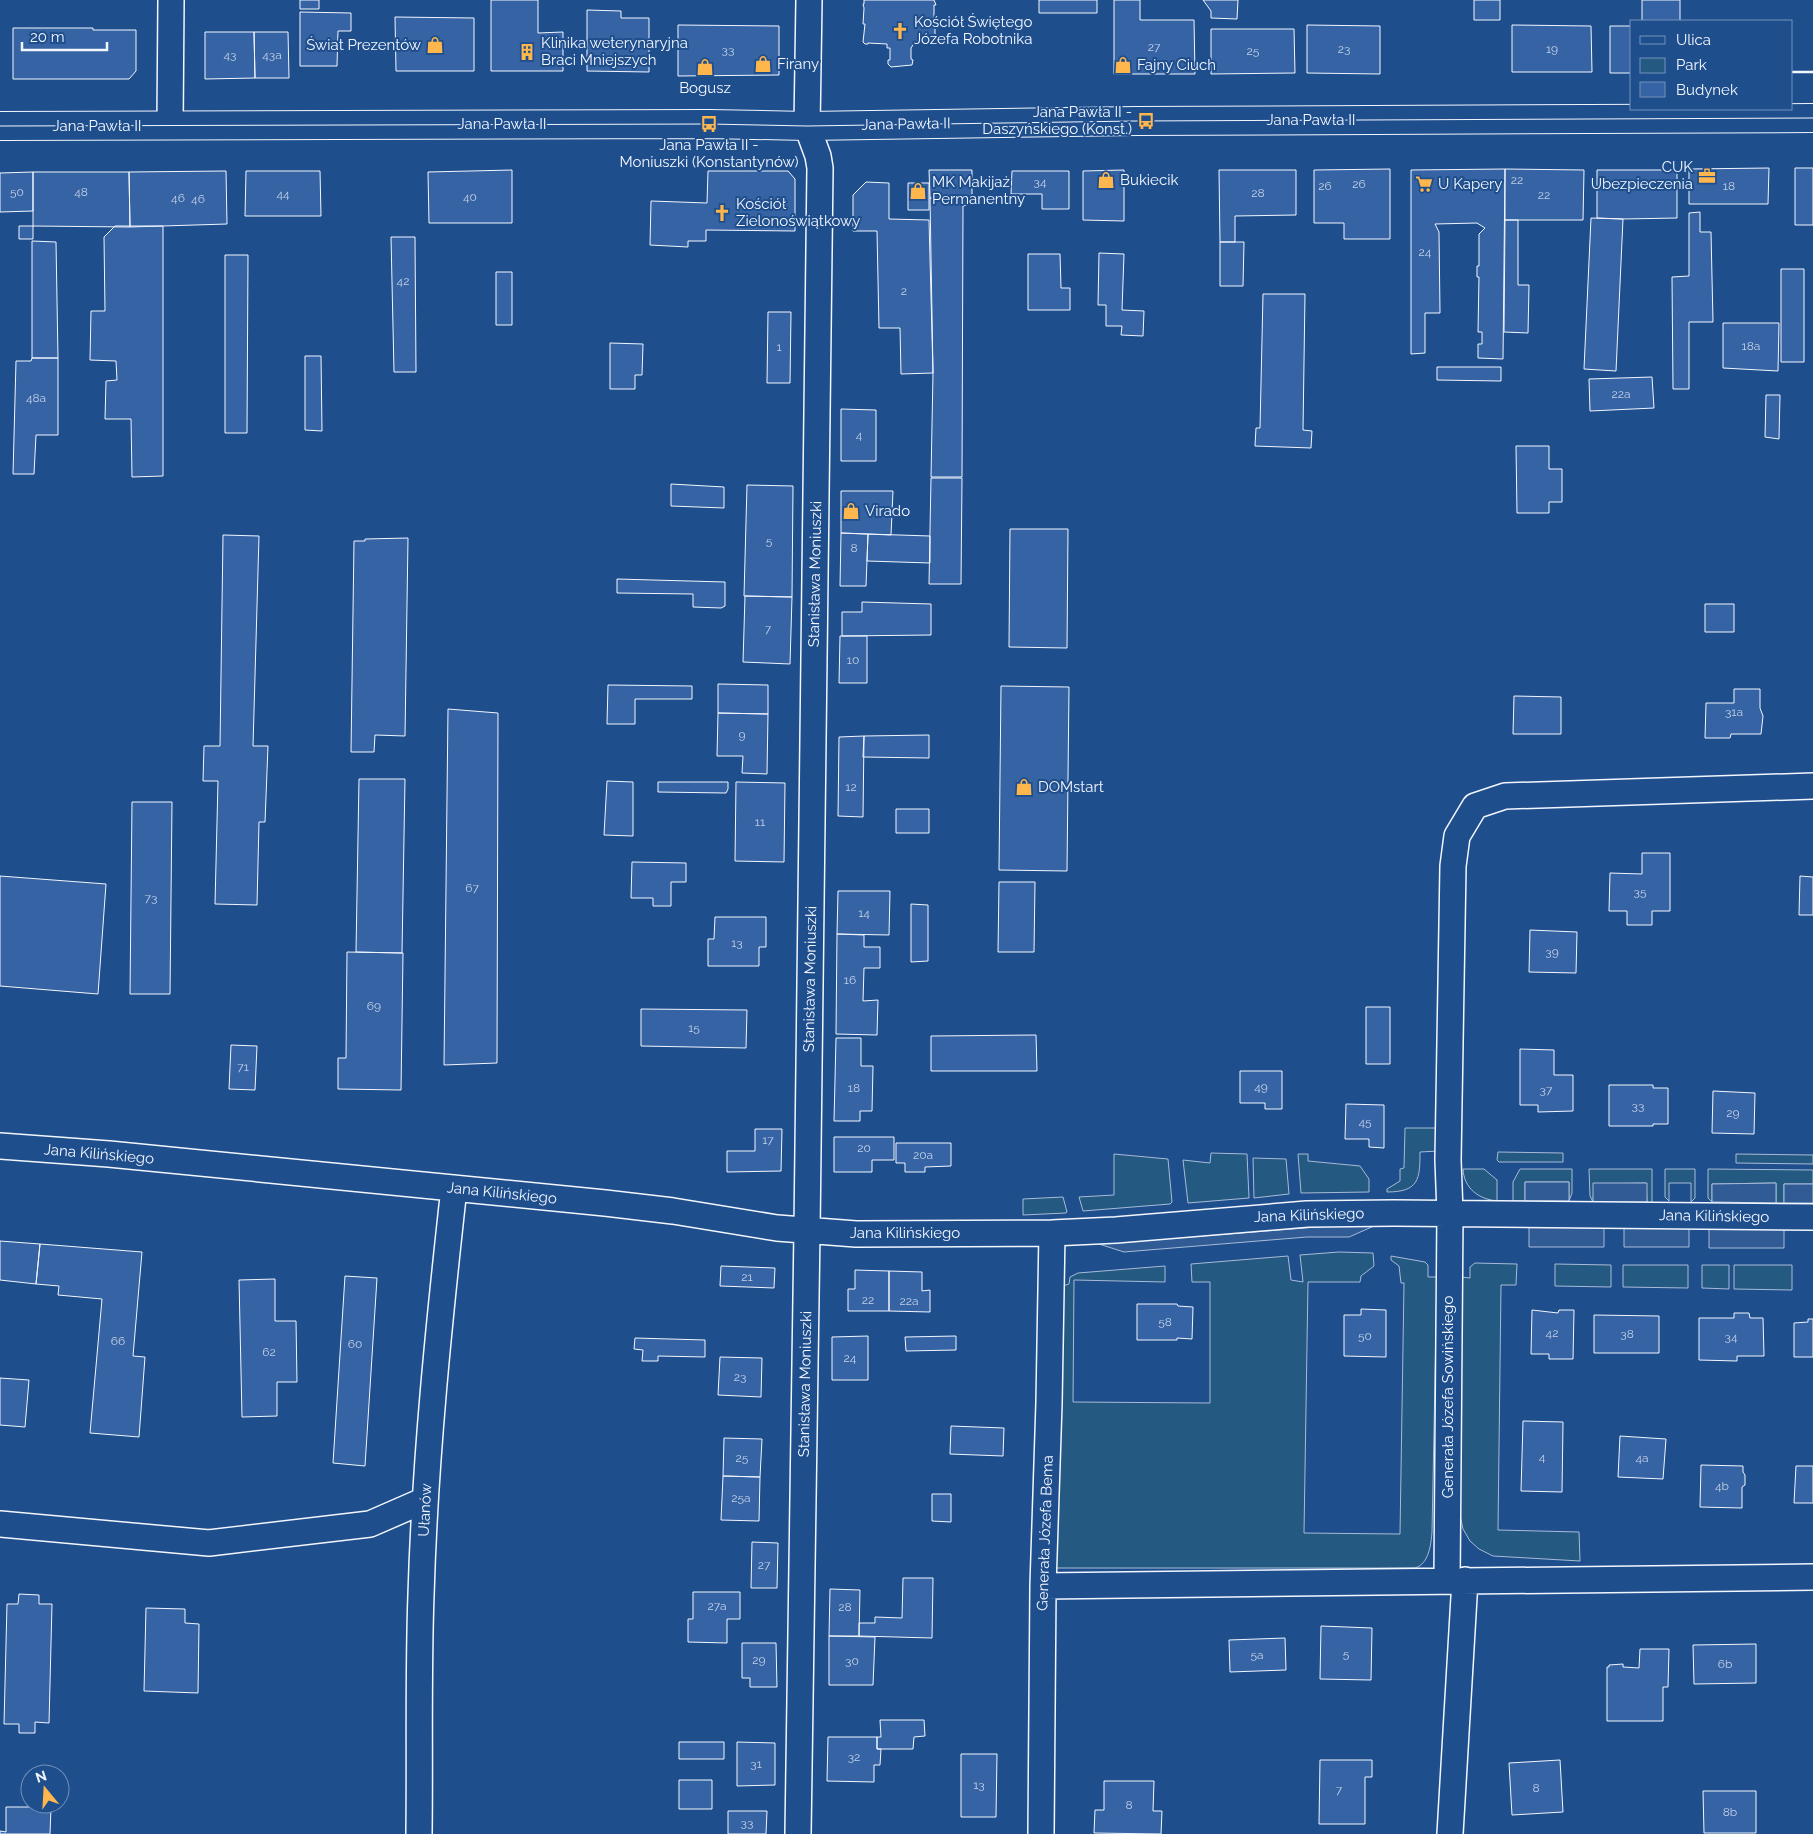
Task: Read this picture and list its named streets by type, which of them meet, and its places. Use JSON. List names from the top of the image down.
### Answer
{
  "streets": {
    "main road": ["Jana Pawła II"],
    "street": [
      "Stanisława Moniuszki",
      "Jana Kilińskiego",
      "Generała Józefa Sowińskiego",
      "Ułanów",
      "Generała Józefa Bema"
    ]
  },
  "crossings": [
    ["Jana Pawła II", "Stanisława Moniuszki"],
    ["Stanisława Moniuszki", "Jana Kilińskiego"],
    ["Jana Kilińskiego", "Generała Józefa Sowińskiego"],
    ["Jana Kilińskiego", "Ułanów"],
    ["Jana Kilińskiego", "Generała Józefa Bema"]
  ],
  "places": {
    "church": ["Kościół Świętego Józefa Robotnika", "Kościół Zielonoświątkowy"],
    "shop": [
      "Świat Prezentów",
      "Firany",
      "Fajny Ciuch",
      "Bogusz",
      "Bukiecik",
      "MK Makijaż Permanentny",
      "Virado",
      "DOMstart"
    ],
    "building": ["Klinika weterynaryjna Braci Mniejszych"],
    "bus stop": ["Jana Pawła II - Daszyńskiego (Konst.)", "Jana Pawła II - Moniuszki (Konstantynów)"],
    "office": ["CUK Ubezpieczenia"],
    "supermarket": ["U Kapery"]
  },
  "house_numbers": [
    "27",
    "23",
    "19",
    "33",
    "25",
    "43",
    "43a",
    "22",
    "34",
    "26",
    "26",
    "18",
    "50",
    "48",
    "28",
    "44",
    "22",
    "40",
    "46",
    "46",
    "24",
    "42",
    "2",
    "18a",
    "1",
    "22a",
    "48a",
    "4",
    "5",
    "8",
    "7",
    "10",
    "31a",
    "9",
    "12",
    "11",
    "67",
    "35",
    "73",
    "14",
    "13",
    "39",
    "16",
    "69",
    "15",
    "71",
    "49",
    "18",
    "37",
    "33",
    "29",
    "45",
    "17",
    "20",
    "20a",
    "21",
    "22",
    "22a",
    "58",
    "42",
    "38",
    "50",
    "34",
    "66",
    "60",
    "62",
    "24",
    "23",
    "4",
    "25",
    "4a",
    "4b",
    "25a",
    "27",
    "27a",
    "28",
    "5",
    "5a",
    "29",
    "30",
    "6b",
    "32",
    "31",
    "13",
    "8",
    "7",
    "8",
    "8b",
    "33"
  ],
  "legend": ["Ulica", "Park", "Budynek"],
  "scale_bar": "20 m",
  "north": "top"
}
